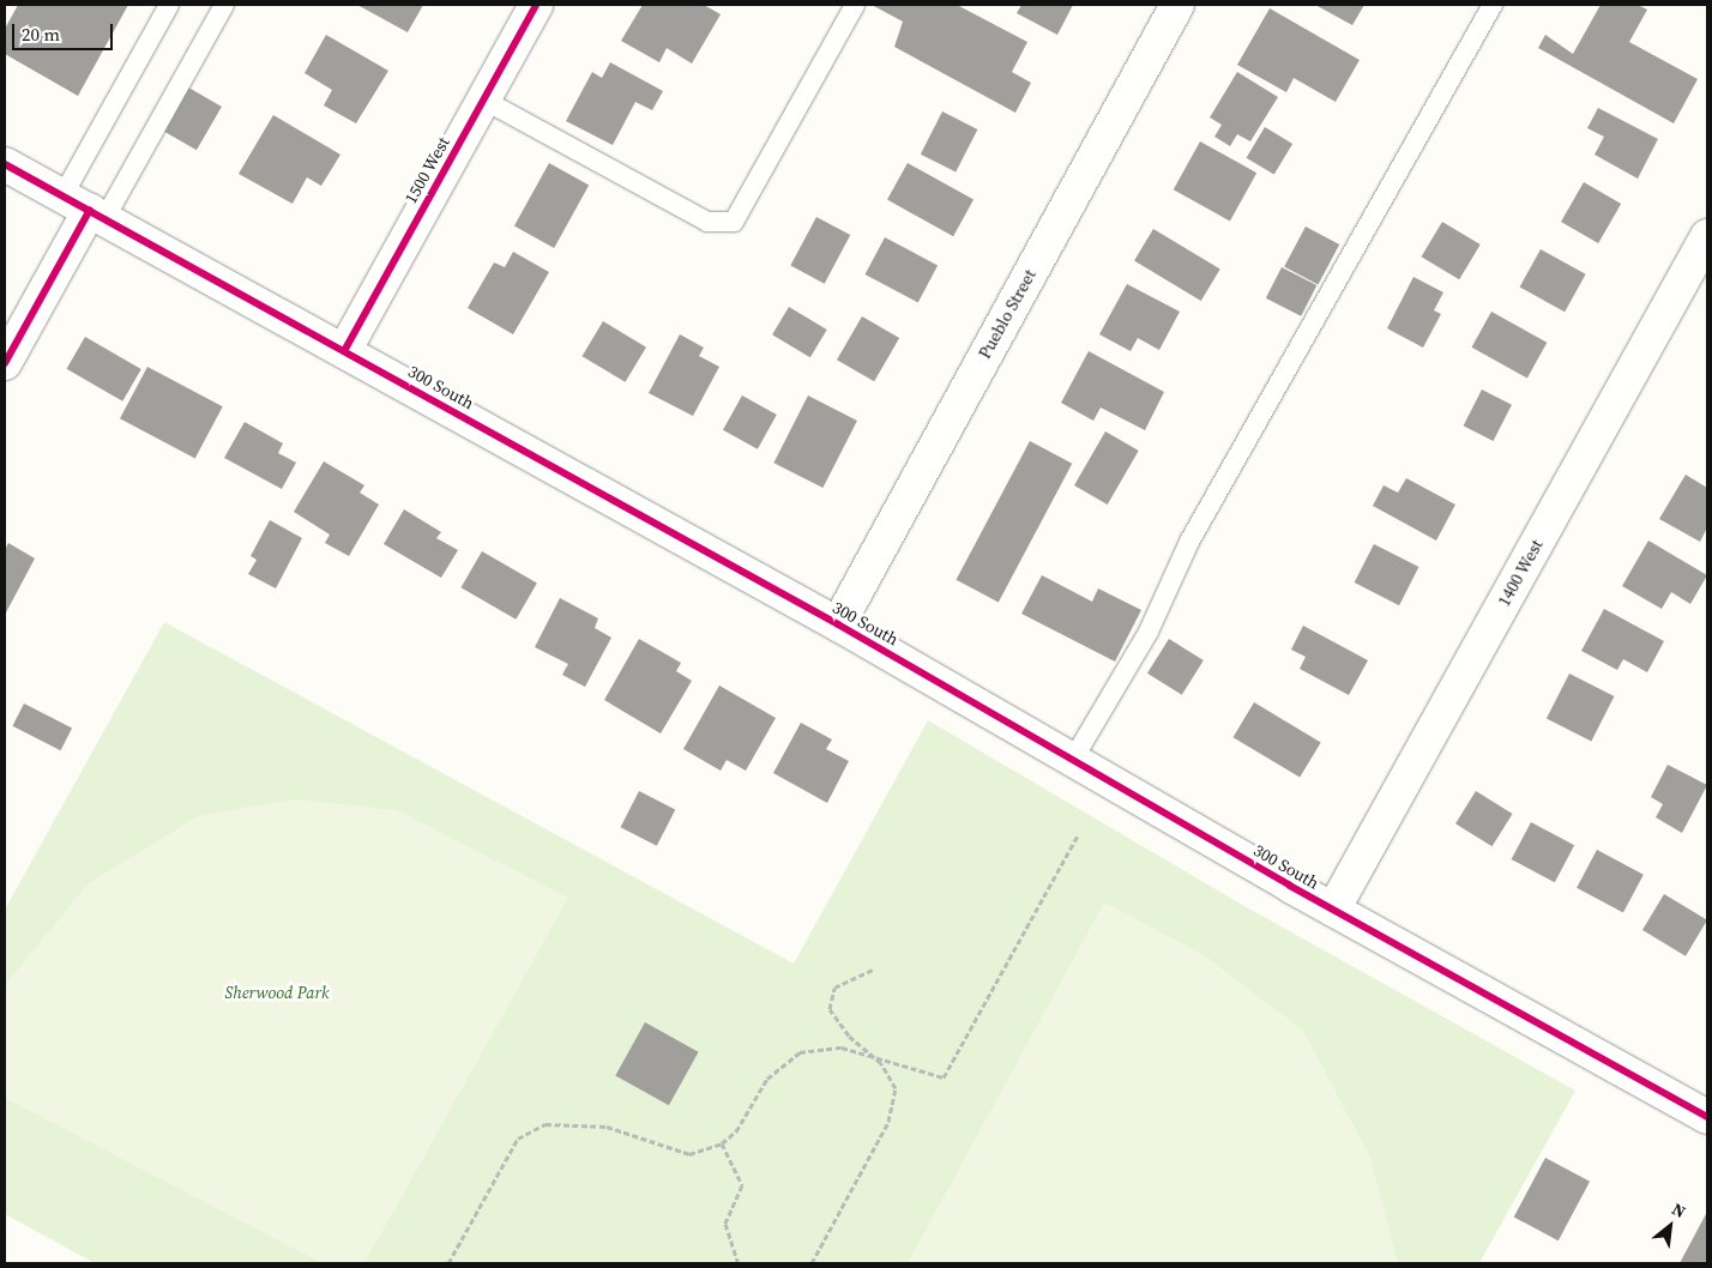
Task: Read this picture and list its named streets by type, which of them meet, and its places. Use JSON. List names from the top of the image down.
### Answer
{
  "streets": {
    "street": [
      "1500 West",
      "Pueblo Street",
      "300 South",
      "1400 West"
    ]
  },
  "crossings": [
    ["1500 West", "300 South"],
    ["Pueblo Street", "300 South"],
    ["300 South", "1400 West"]
  ],
  "parks": ["Sherwood Park"],
  "scale_bar": "20 m",
  "north": "top right"
}
